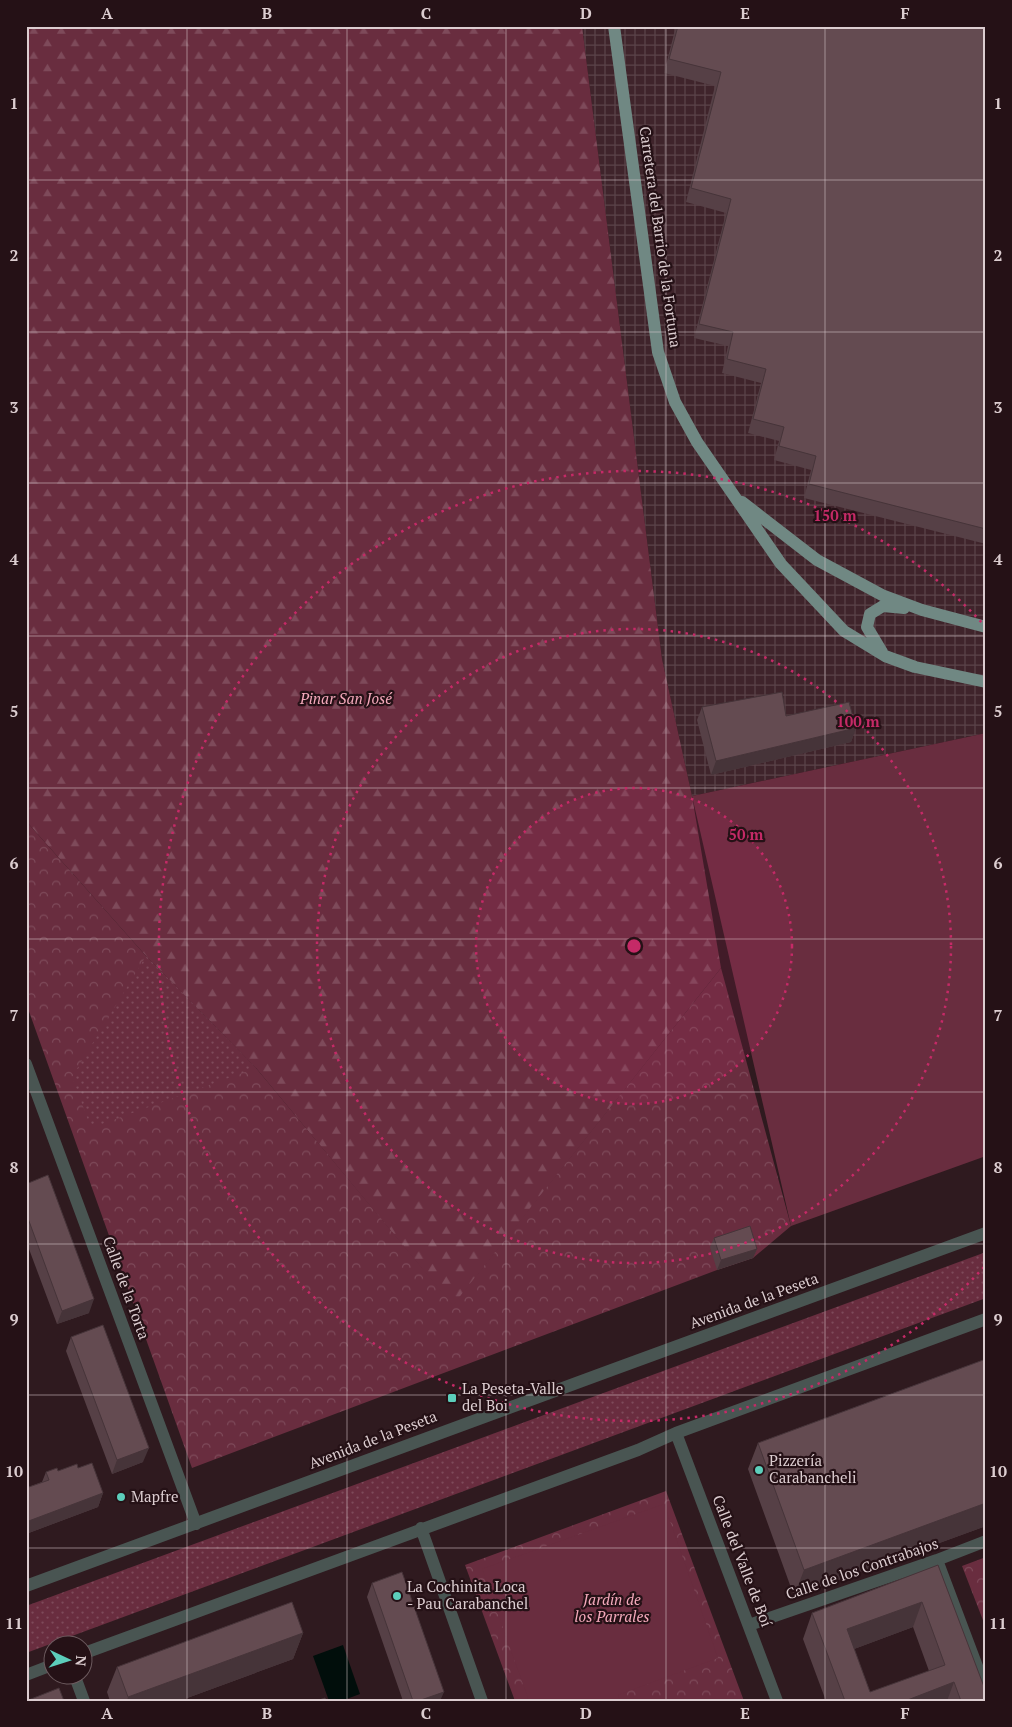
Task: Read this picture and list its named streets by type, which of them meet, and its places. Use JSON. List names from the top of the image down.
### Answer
{
  "streets": {
    "main road": ["Carretera del Barrio de la Fortuna"],
    "street": [
      "Calle de la Torta",
      "Avenida de la Peseta",
      "Calle del Valle de Boí",
      "Calle de los Contrabajos"
    ]
  },
  "crossings": [
    ["Calle de la Torta", "Avenida de la Peseta"],
    ["Calle del Valle de Boí", "Calle de los Contrabajos"]
  ],
  "parks": ["Pinar San José", "Jardín de los Parrales"],
  "places": {
    "transit": ["La Peseta-Valle del Boi"],
    "other": ["Pizzería Carabancheli", "Mapfre", "La Cochinita Loca - Pau Carabanchel"]
  },
  "north": "right",
  "grid": {
    "columns": [
      "A",
      "B",
      "C",
      "D",
      "E",
      "F"
    ],
    "rows": [
      "1",
      "2",
      "3",
      "4",
      "5",
      "6",
      "7",
      "8",
      "9",
      "10",
      "11"
    ]
  },
  "rings": ["150 m", "100 m", "50 m"]
}
